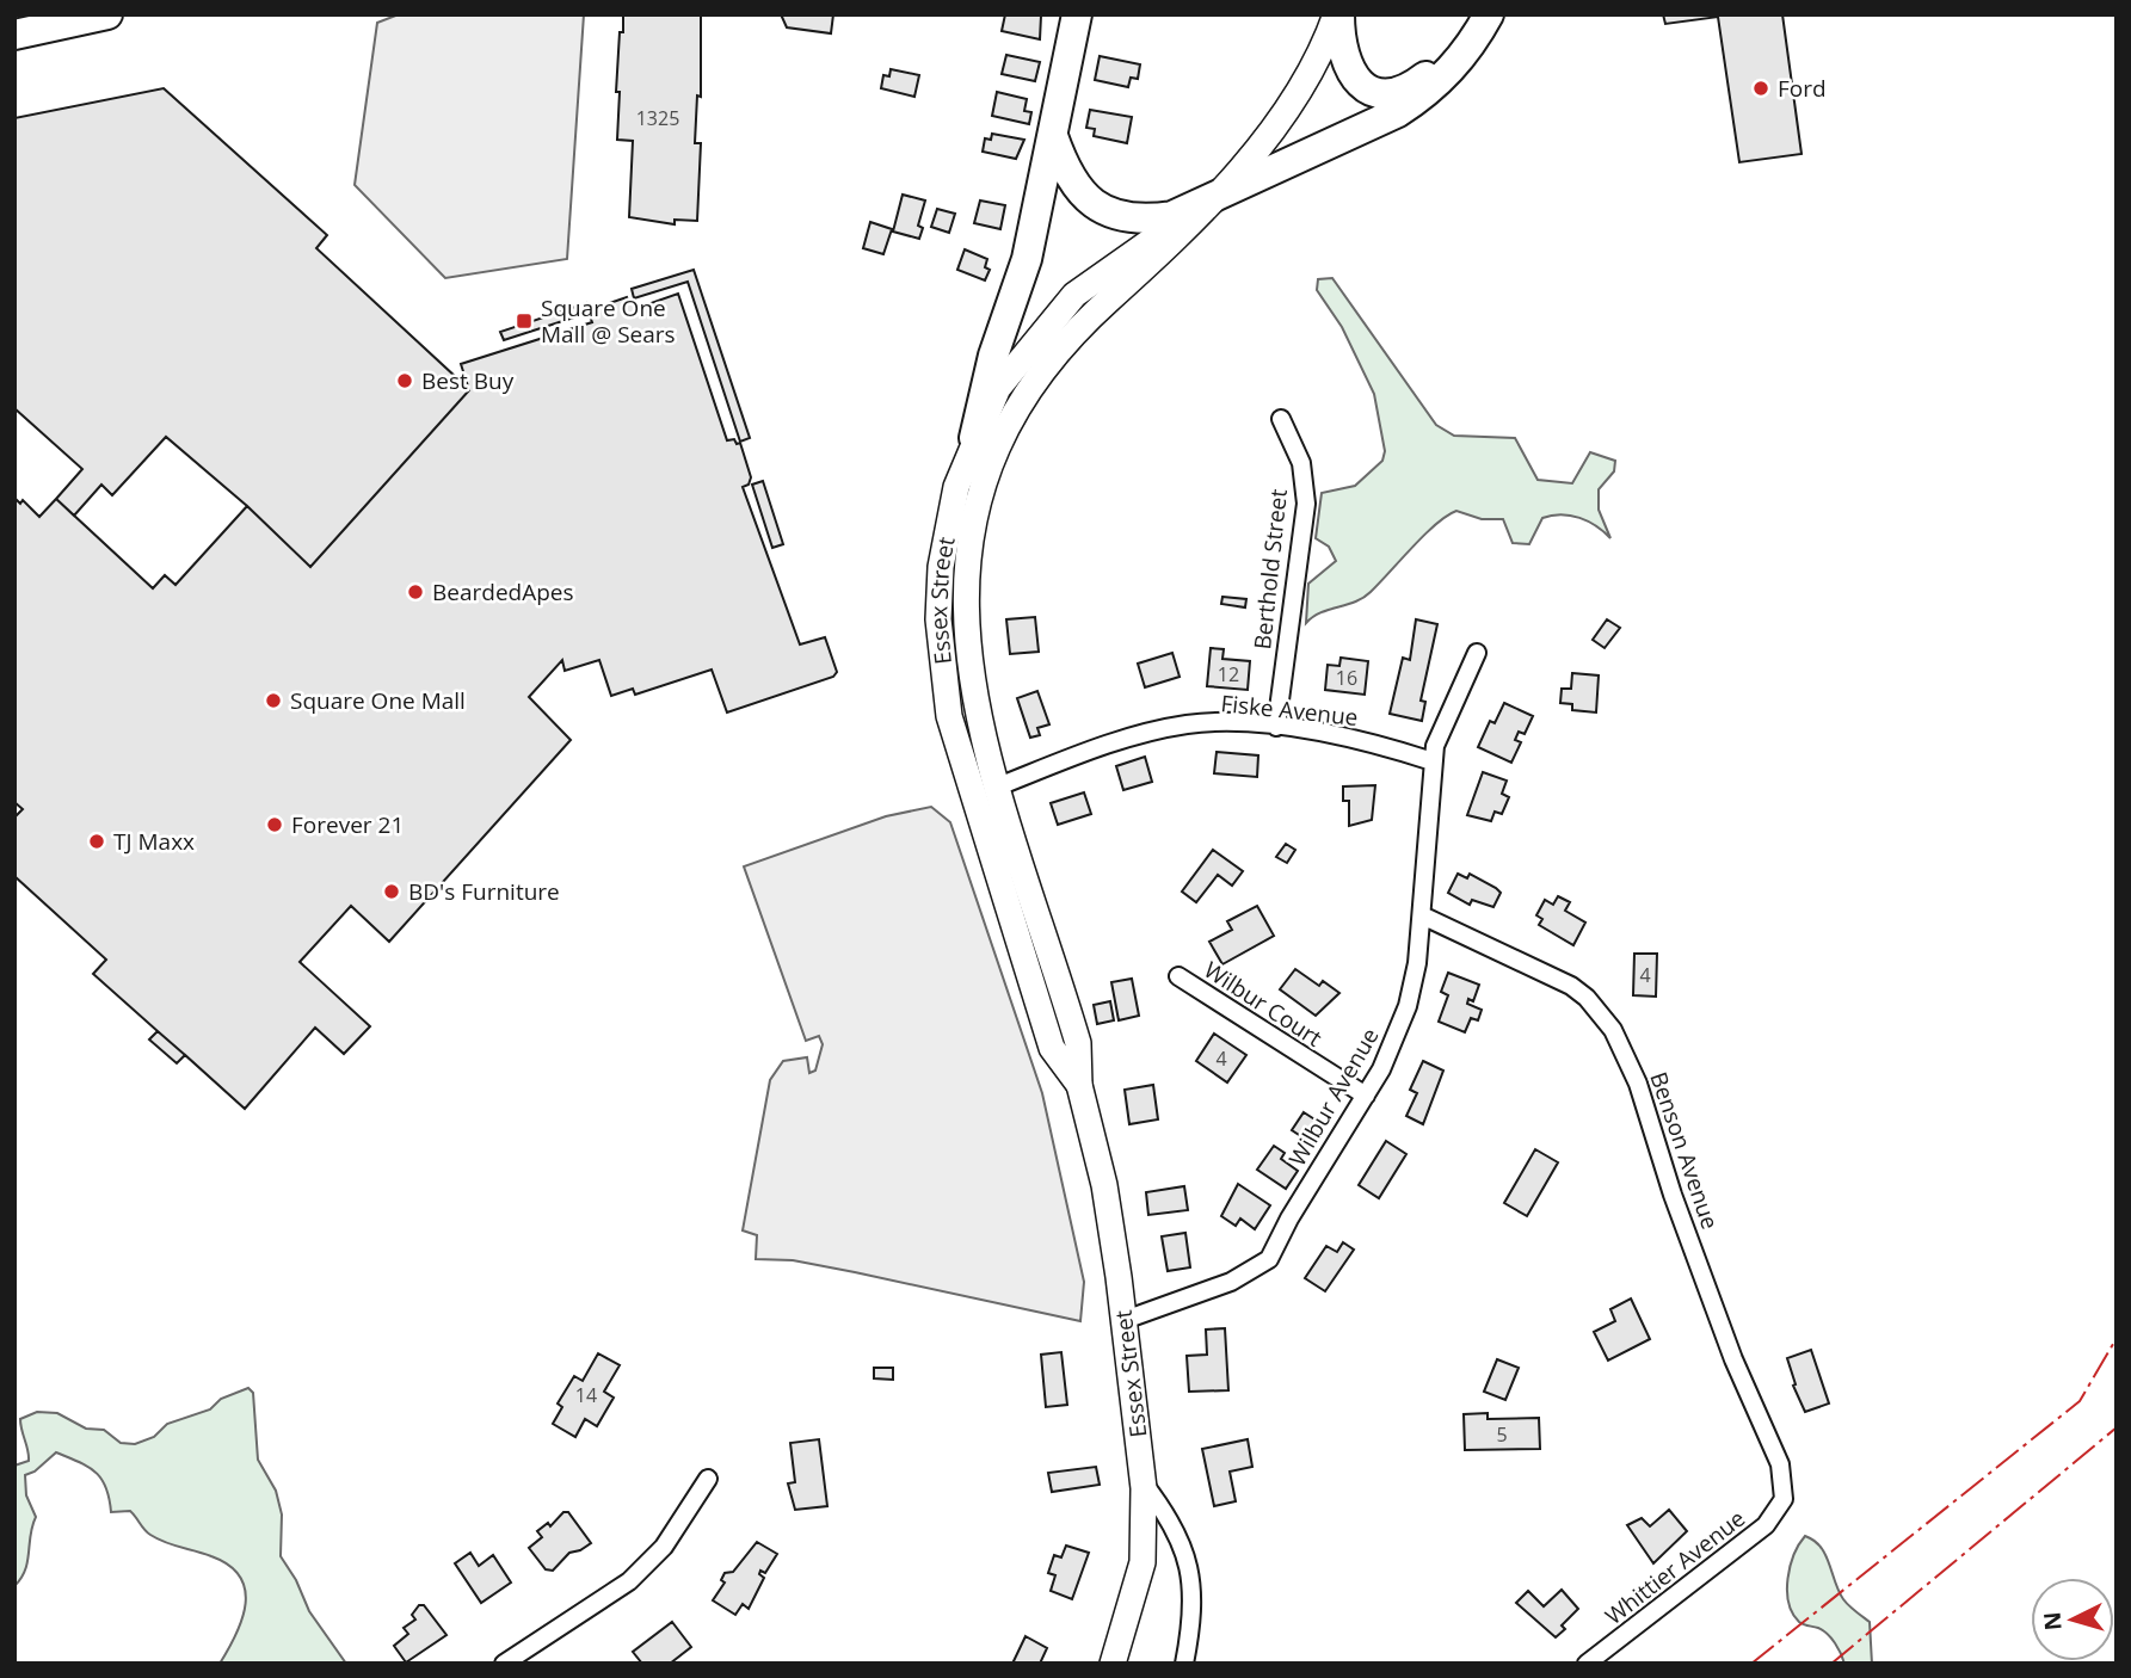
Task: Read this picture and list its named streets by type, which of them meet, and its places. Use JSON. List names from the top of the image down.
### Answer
{
  "streets": {
    "main road": ["Essex Street"],
    "street": [
      "Berthold Street",
      "Fiske Avenue",
      "Wilbur Court",
      "Wilbur Avenue",
      "Benson Avenue",
      "Whittier Avenue"
    ]
  },
  "crossings": [
    ["Berthold Street", "Fiske Avenue"],
    ["Essex Street", "Fiske Avenue"],
    ["Essex Street", "Wilbur Avenue"],
    ["Fiske Avenue", "Wilbur Avenue"],
    ["Wilbur Court", "Wilbur Avenue"],
    ["Wilbur Avenue", "Benson Avenue"],
    ["Benson Avenue", "Whittier Avenue"]
  ],
  "places": {
    "other": [
      "Ford",
      "Best Buy",
      "BeardedApes",
      "Square One Mall",
      "Forever 21",
      "TJ Maxx",
      "BD's Furniture"
    ],
    "transit": ["Square One Mall @ Sears"]
  },
  "house_numbers": [
    "1325",
    "12",
    "16",
    "4",
    "4",
    "14",
    "5"
  ],
  "north": "left"
}
